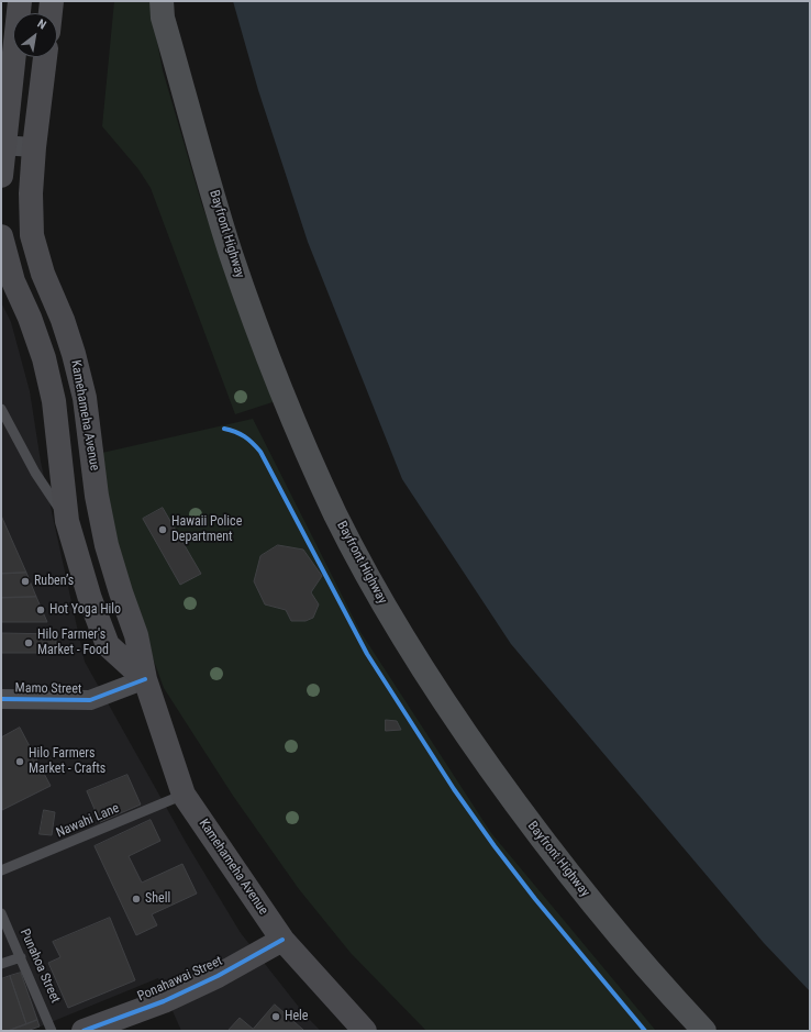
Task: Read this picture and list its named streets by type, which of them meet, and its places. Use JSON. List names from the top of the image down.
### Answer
{
  "streets": {
    "main road": ["Bayfront Highway", "Kamehameha Avenue", "Ponahawai Street"],
    "street": ["Mamo Street"],
    "lane": ["Nawahi Lane", "Punahoa Street"]
  },
  "crossings": [
    ["Kamehameha Avenue", "Mamo Street"],
    ["Kamehameha Avenue", "Nawahi Lane"],
    ["Kamehameha Avenue", "Ponahawai Street"]
  ],
  "places": [
    "Hawaii Police Department",
    "Ruben’s",
    "Hot Yoga Hilo",
    "Hilo Farmer's Market - Food",
    "Hilo Farmers Market - Crafts",
    "Shell",
    "Hele"
  ],
  "north": "top right"
}
